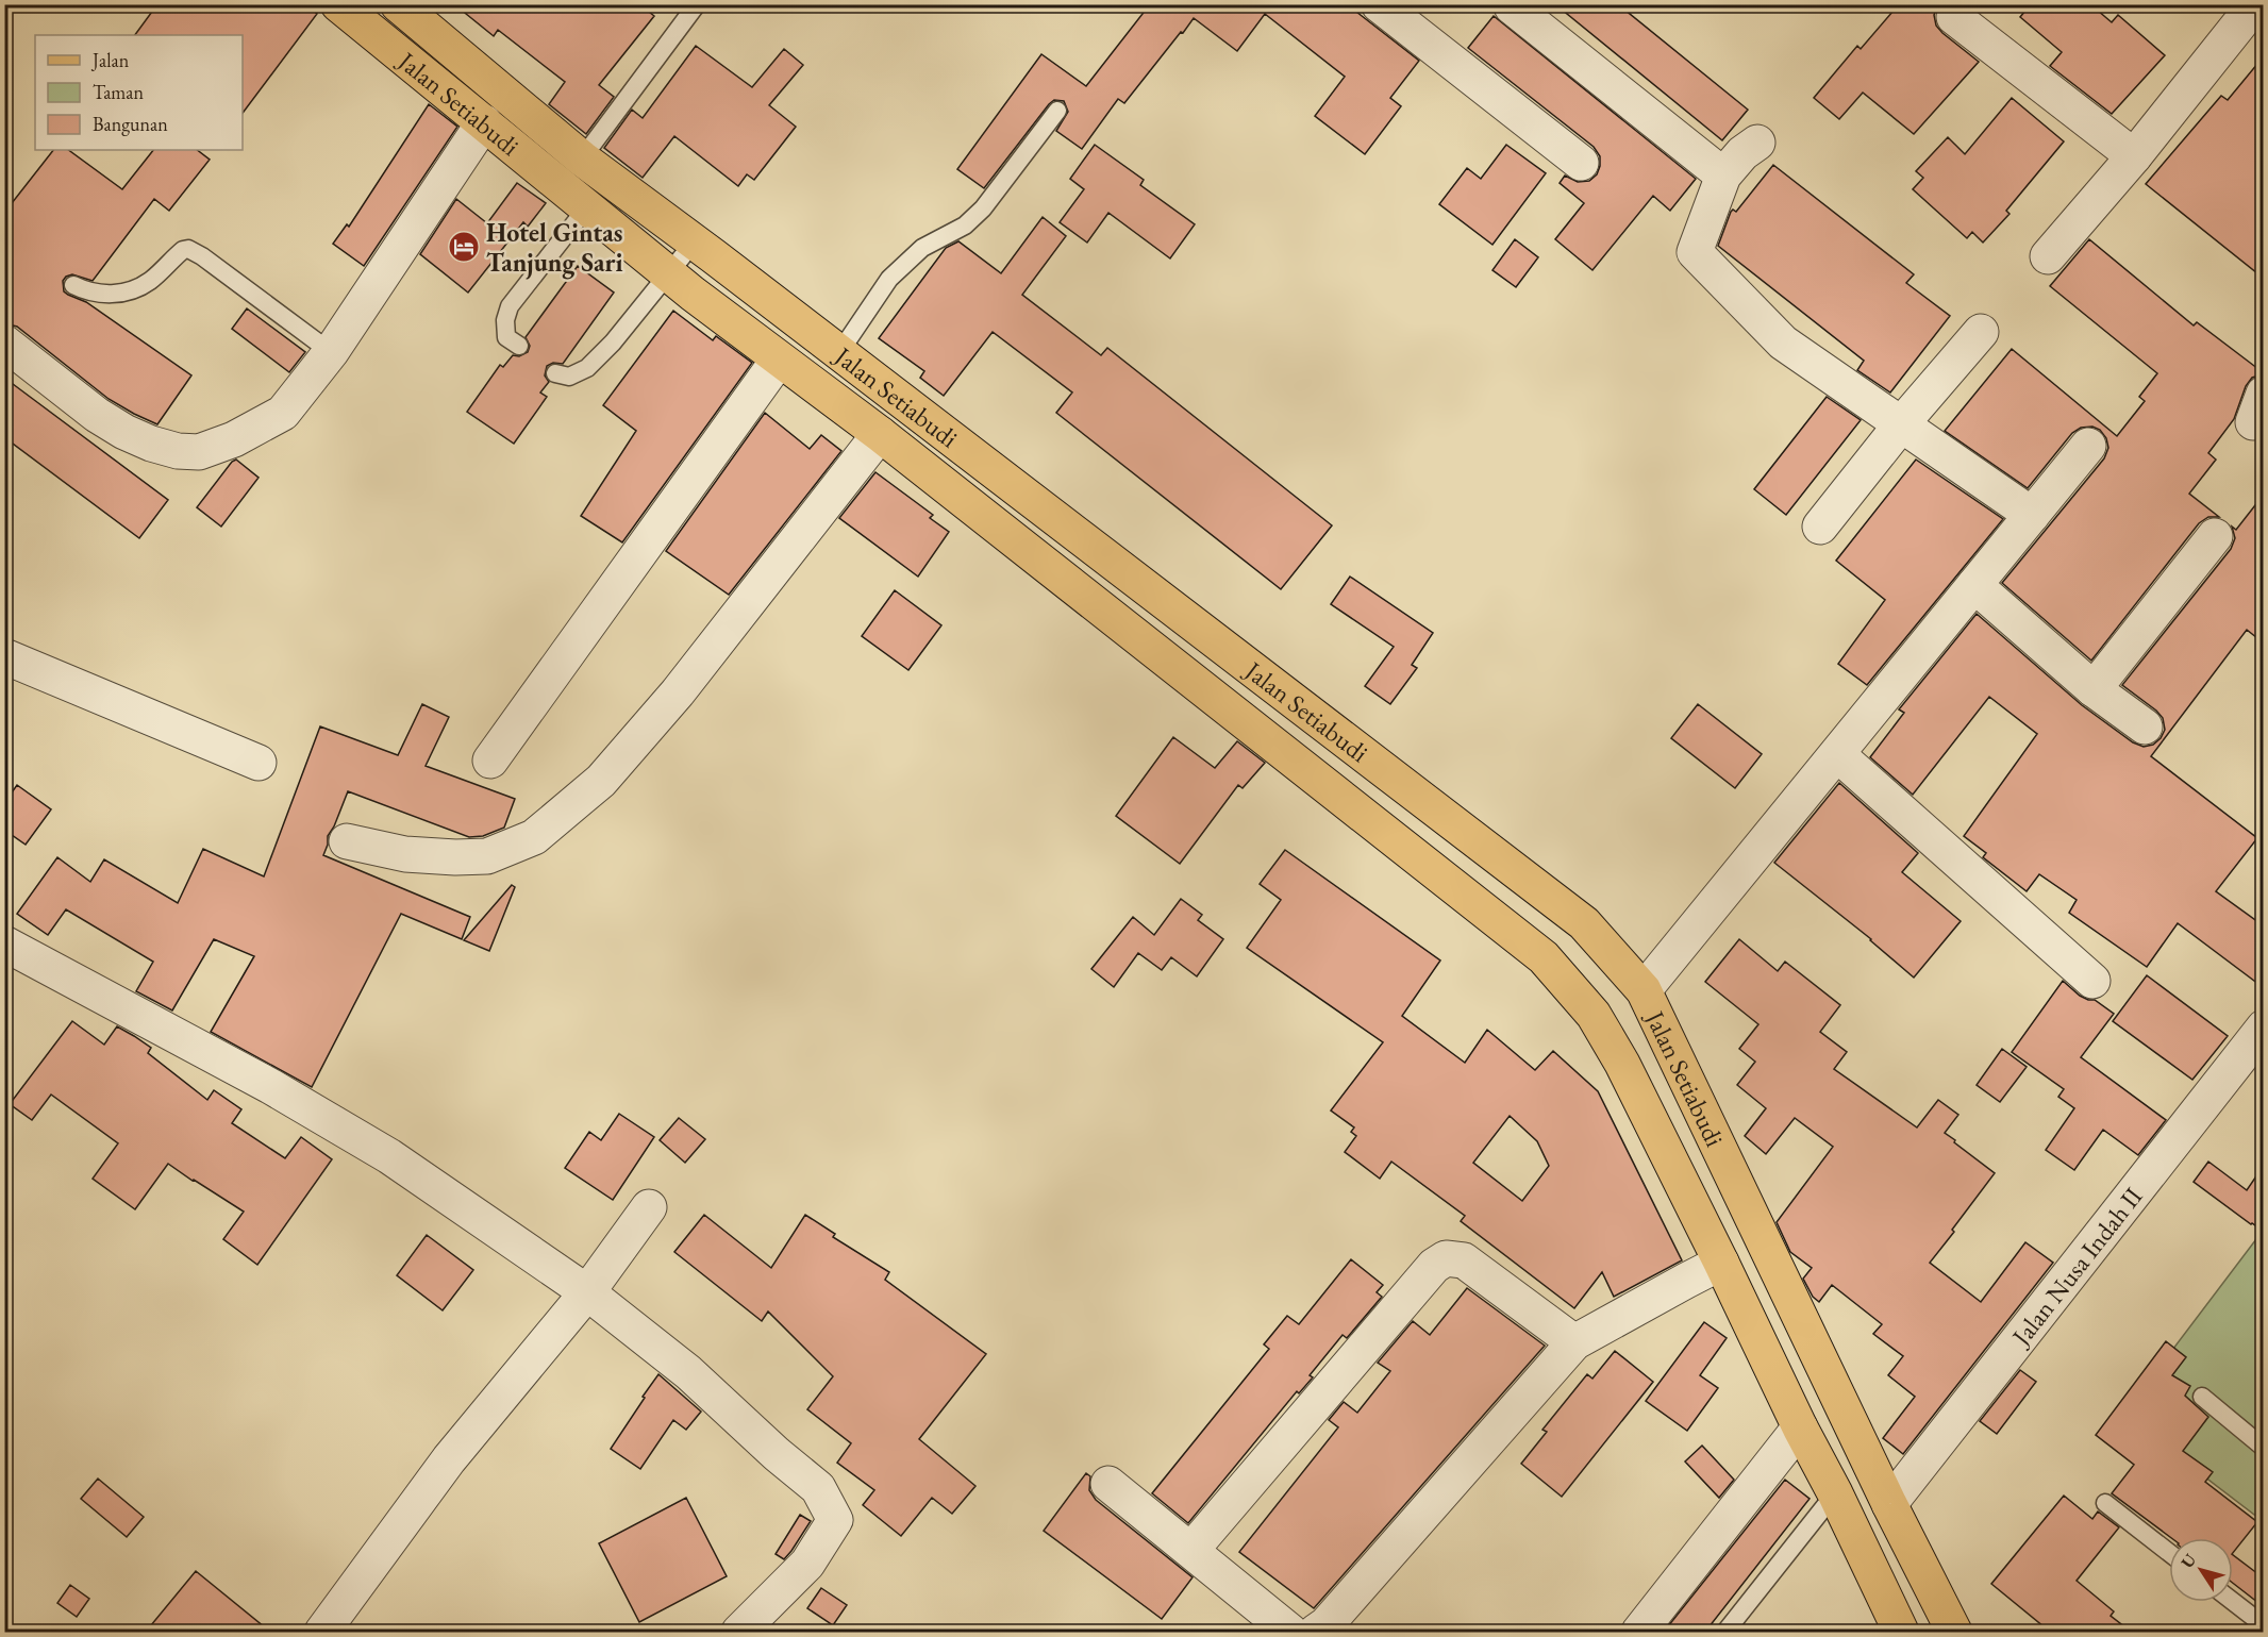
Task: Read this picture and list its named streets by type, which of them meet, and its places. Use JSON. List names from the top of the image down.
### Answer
{
  "streets": {
    "main road": ["Jalan Setiabudi"],
    "street": ["Jalan Nusa Indah II"]
  },
  "crossings": [
    ["Jalan Setiabudi", "Jalan Nusa Indah II"]
  ],
  "places": {
    "hotel": ["Hotel Gintas Tanjung Sari"]
  },
  "legend": ["Jalan", "Taman", "Bangunan"],
  "north": "top left"
}
